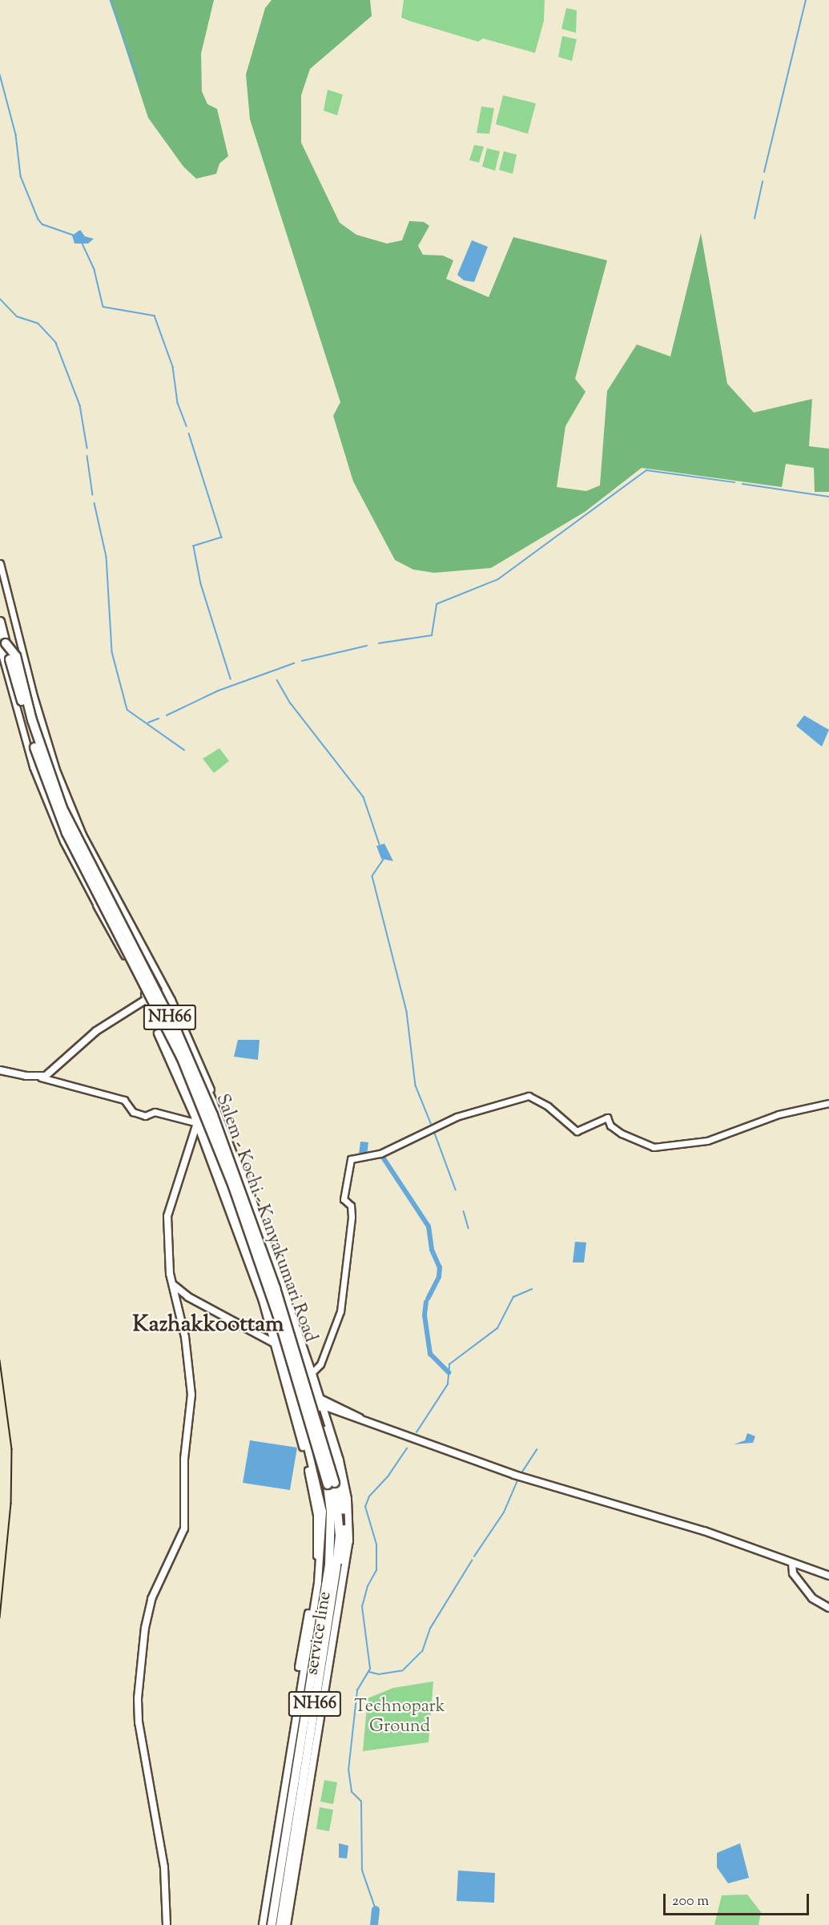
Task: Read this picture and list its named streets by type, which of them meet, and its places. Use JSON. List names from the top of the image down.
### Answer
{
  "streets": {
    "highway": ["NH66", "Salem - Kochi - Kanyakumari Road"],
    "main road": ["service line"]
  },
  "crossings": [
    ["Salem - Kochi - Kanyakumari Road", "service line"]
  ],
  "districts": ["Kazhakkoottam"],
  "parks": ["Technopark Ground"],
  "scale_bar": "200 m"
}
